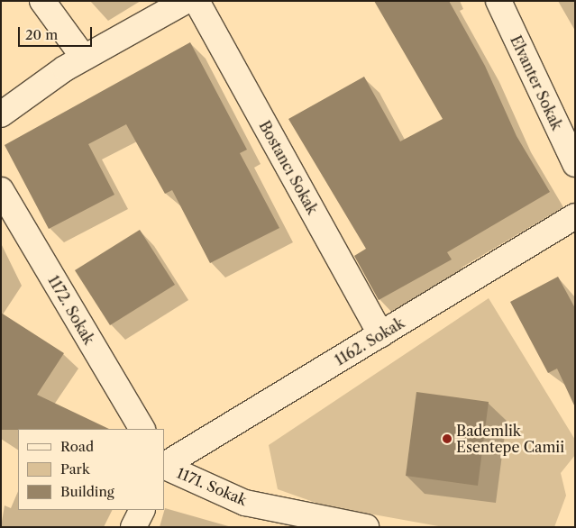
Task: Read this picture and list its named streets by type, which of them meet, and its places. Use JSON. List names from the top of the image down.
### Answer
{
  "streets": {
    "street": [
      "Elvanter Sokak",
      "Bostancı Sokak",
      "1172. Sokak",
      "1162. Sokak",
      "1171. Sokak"
    ]
  },
  "crossings": [
    ["Bostancı Sokak", "1162. Sokak"]
  ],
  "places": ["Bademlik Esentepe Camii"],
  "legend": ["Road", "Park", "Building"],
  "scale_bar": "20 m"
}
